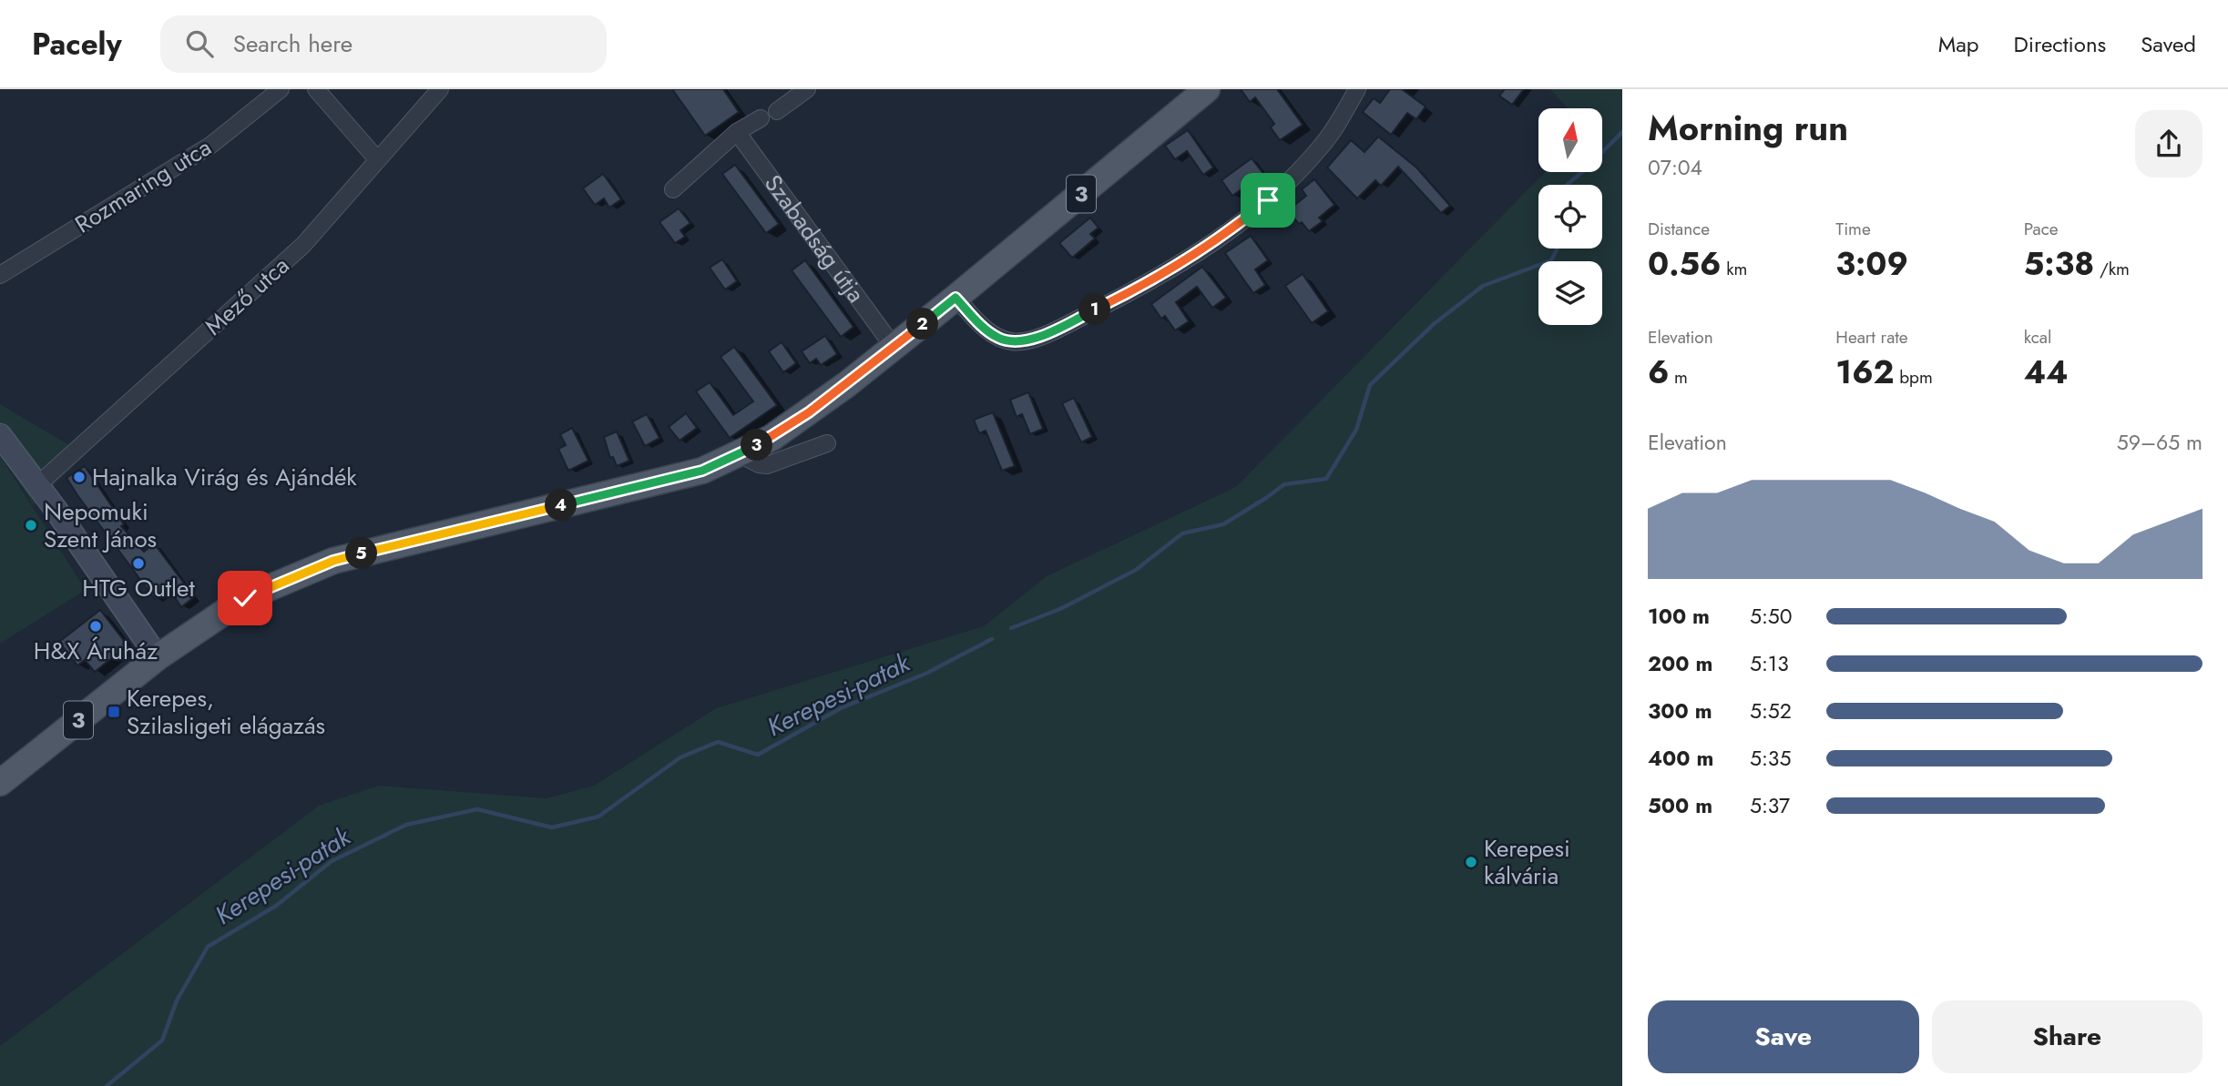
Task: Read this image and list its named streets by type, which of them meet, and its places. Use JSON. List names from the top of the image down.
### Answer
{
  "streets": {
    "main road": ["3"],
    "street": ["Rozmaring utca", "Szabadság útja", "Mező utca"]
  },
  "crossings": [
    ["3", "Szabadság útja"]
  ],
  "water": ["Kerepesi-patak"],
  "places": {
    "other": [
      "Hajnalka Virág és Ajándék",
      "Nepomuki Szent János",
      "HTG Outlet",
      "H&X Áruház",
      "Kerepesi kálvária"
    ],
    "transit": ["Kerepes, Szilasligeti elágazás"]
  },
  "north": "top",
  "page": {
    "header": "Pacely",
    "search": "Search here",
    "nav": ["Map", "Directions", "Saved"],
    "heading": ["Morning run", "07:04"],
    "stats": [
      ["Distance", "0.56 km"],
      ["Time", "3:09"],
      ["Pace", "5:38 /km"],
      ["Elevation", "6 m"],
      ["Heart rate", "162 bpm"],
      ["kcal", "44"]
    ],
    "pins": [
      "1",
      "2",
      "3",
      "4",
      "5"
    ],
    "chart": ["Elevation", "59–65 m"],
    "list": [
      {
        "name": "100 m",
        "note": "5:50"
      },
      {
        "name": "200 m",
        "note": "5:13"
      },
      {
        "name": "300 m",
        "note": "5:52"
      },
      {
        "name": "400 m",
        "note": "5:35"
      },
      {
        "name": "500 m",
        "note": "5:37"
      }
    ],
    "buttons": ["Save", "Share"]
  }
}
